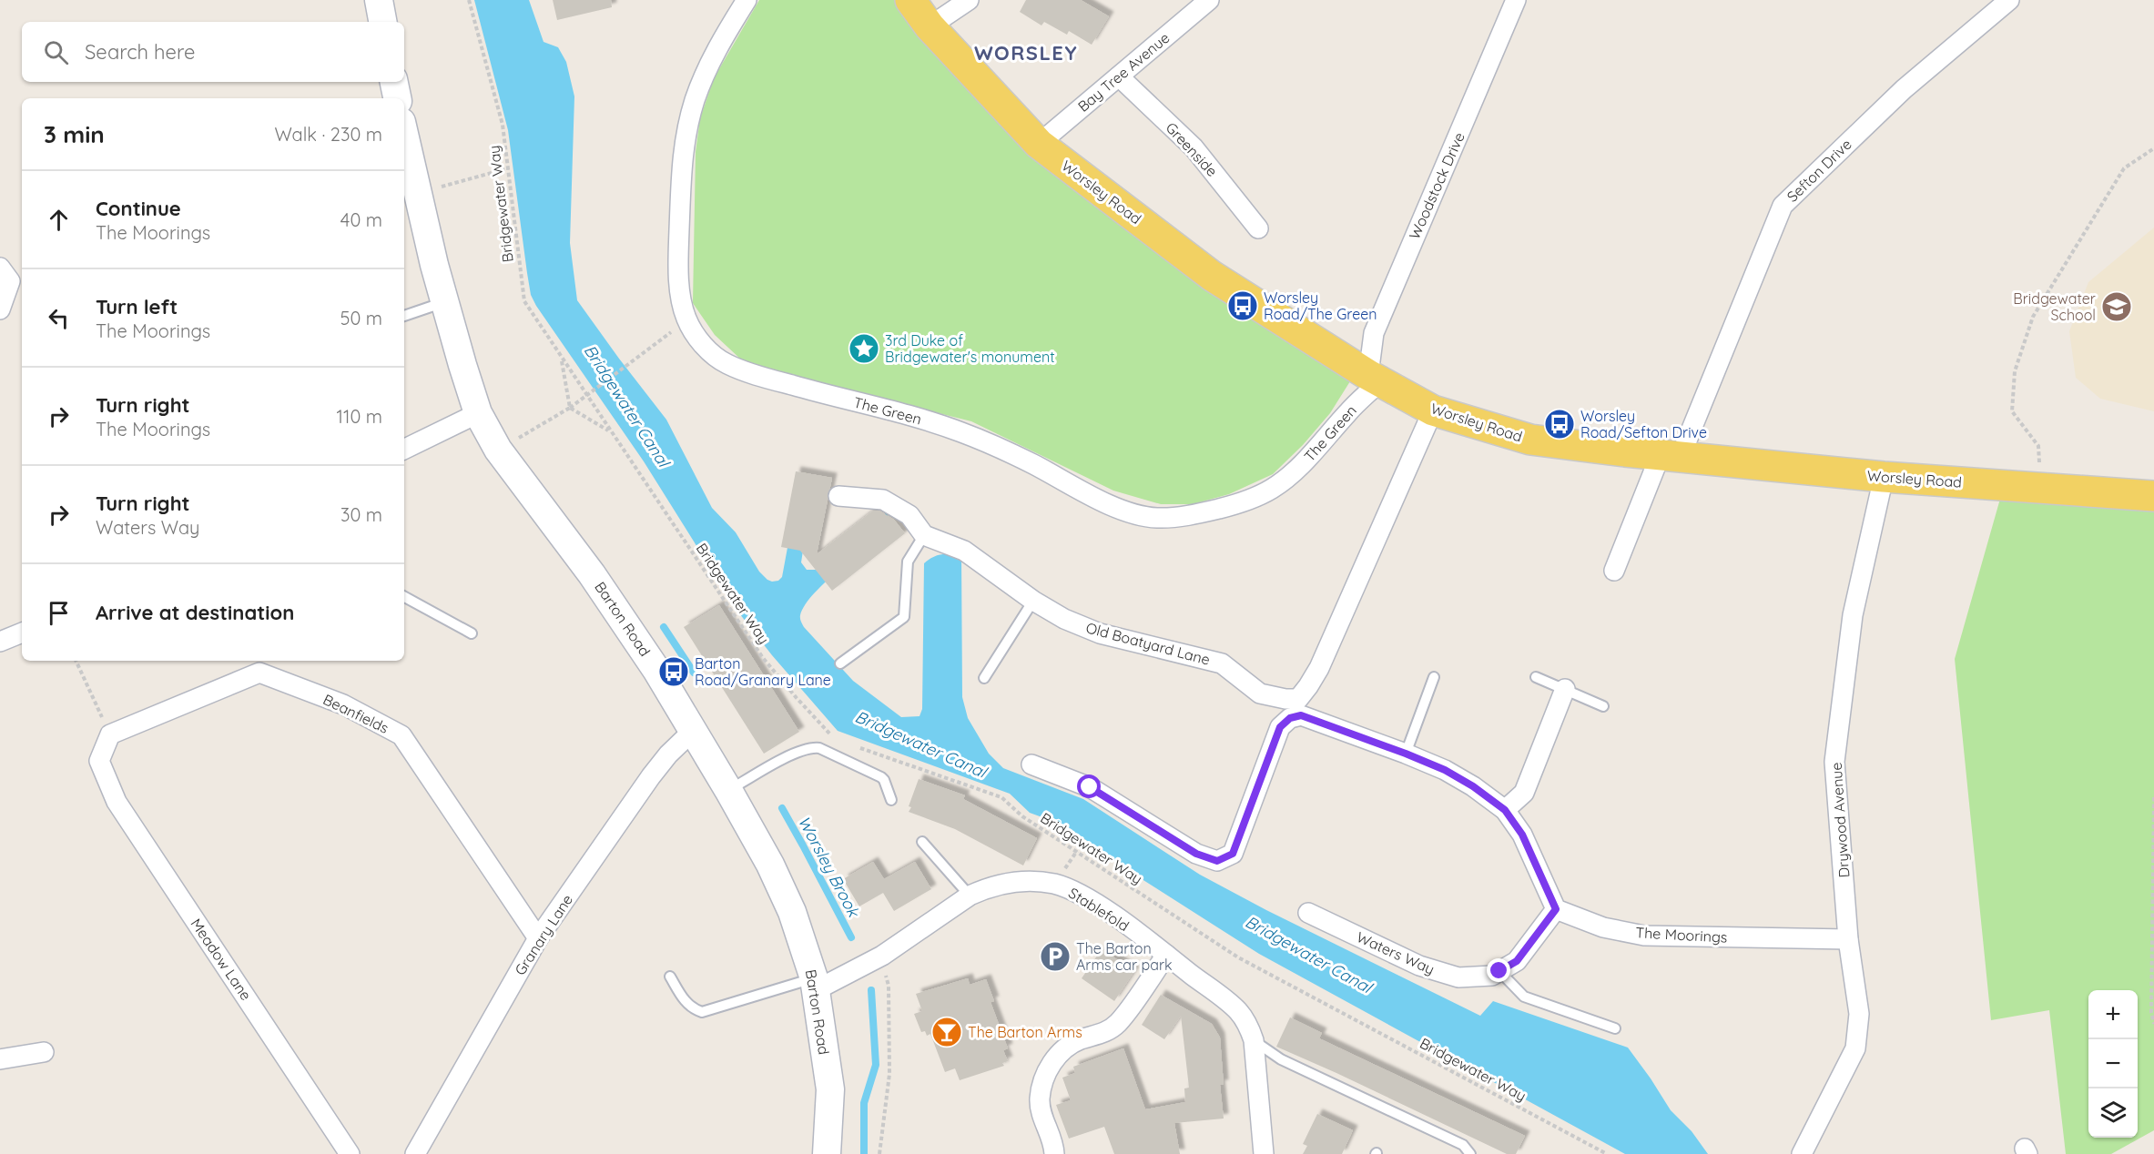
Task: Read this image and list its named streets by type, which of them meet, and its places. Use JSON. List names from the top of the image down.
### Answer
{
  "streets": {
    "main road": ["Worsley Road", "Barton Road"],
    "street": [
      "Bay Tree Avenue",
      "Greenside",
      "Sefton Drive",
      "Woodstock Drive",
      "The Green",
      "Old Boatyard Lane",
      "Beanfields",
      "Drywood Avenue",
      "Stablefold",
      "Granary Lane",
      "The Moorings",
      "Waters Way",
      "Meadow Lane"
    ],
    "path": ["Bridgewater Way"]
  },
  "crossings": [
    ["Bay Tree Avenue", "Greenside"],
    ["Bay Tree Avenue", "Worsley Road"],
    ["Sefton Drive", "Worsley Road"],
    ["Woodstock Drive", "Worsley Road"],
    ["Woodstock Drive", "The Green"],
    ["Worsley Road", "The Green"],
    ["Worsley Road", "Old Boatyard Lane"],
    ["Worsley Road", "Drywood Avenue"],
    ["Barton Road", "Stablefold"],
    ["Barton Road", "Granary Lane"],
    ["Beanfields", "Granary Lane"],
    ["Beanfields", "Meadow Lane"],
    ["Drywood Avenue", "The Moorings"],
    ["The Moorings", "Waters Way"]
  ],
  "districts": ["WORSLEY"],
  "water": ["Bridgewater Canal", "Worsley Brook"],
  "places": {
    "bus stop": ["Worsley Road/The Green", "Worsley Road/Sefton Drive", "Barton Road/Granary Lane"],
    "school or university": ["Bridgewater School"],
    "place": ["3rd Duke of Bridgewater's monument"],
    "parking": ["The Barton Arms car park"],
    "bar": ["The Barton Arms"]
  },
  "page": {
    "search": "Search here",
    "heading": ["3 min", "Walk · 230 m"],
    "list": [
      ["Continue", "The Moorings", "40 m"],
      ["Turn left", "The Moorings", "50 m"],
      ["Turn right", "The Moorings", "110 m"],
      ["Turn right", "Waters Way", "30 m"],
      "Arrive at destination"
    ],
    "map_buttons": ["+", "−"]
  }
}
